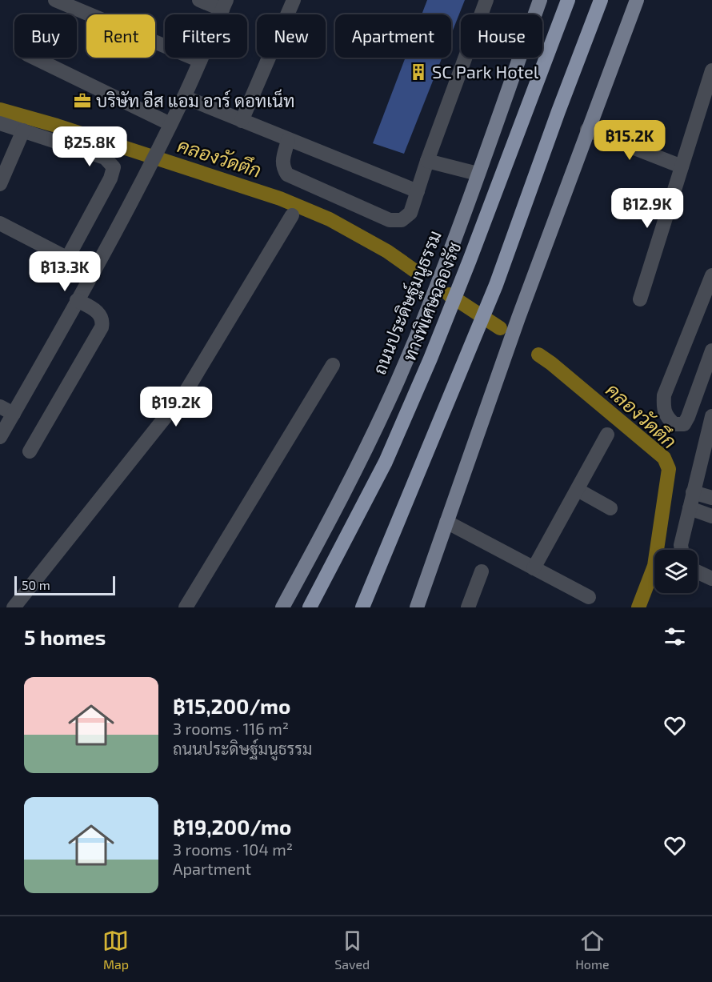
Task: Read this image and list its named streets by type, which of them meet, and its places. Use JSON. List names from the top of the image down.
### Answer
{
  "streets": {
    "highway": ["ทางพิเศษฉลองรัช"],
    "main road": ["ถนนประดิษฐ์มนูธรรม"]
  },
  "water": ["คลองวัดตึก"],
  "places": {
    "building": ["SC Park Hotel"],
    "office": ["บริษัท อีส แอม อาร์ ดอทเน็ท"]
  },
  "scale_bar": "50 m",
  "page": {
    "chip": [
      "Buy",
      "Rent",
      "Filters",
      "New",
      "Apartment",
      "House"
    ],
    "price": [
      "฿15.2K",
      "฿25.8K",
      "฿12.9K",
      "฿13.3K",
      "฿19.2K"
    ],
    "scale": "50 m",
    "heading": "5 homes",
    "list": [
      {
        "name": "฿15,200/mo",
        "note": "3 rooms · 116 m² · ถนนประดิษฐ์มนูธรรม"
      },
      {
        "name": "฿19,200/mo",
        "note": "3 rooms · 104 m² · Apartment"
      }
    ],
    "tabs": ["Map", "Saved", "Home"]
  }
}
